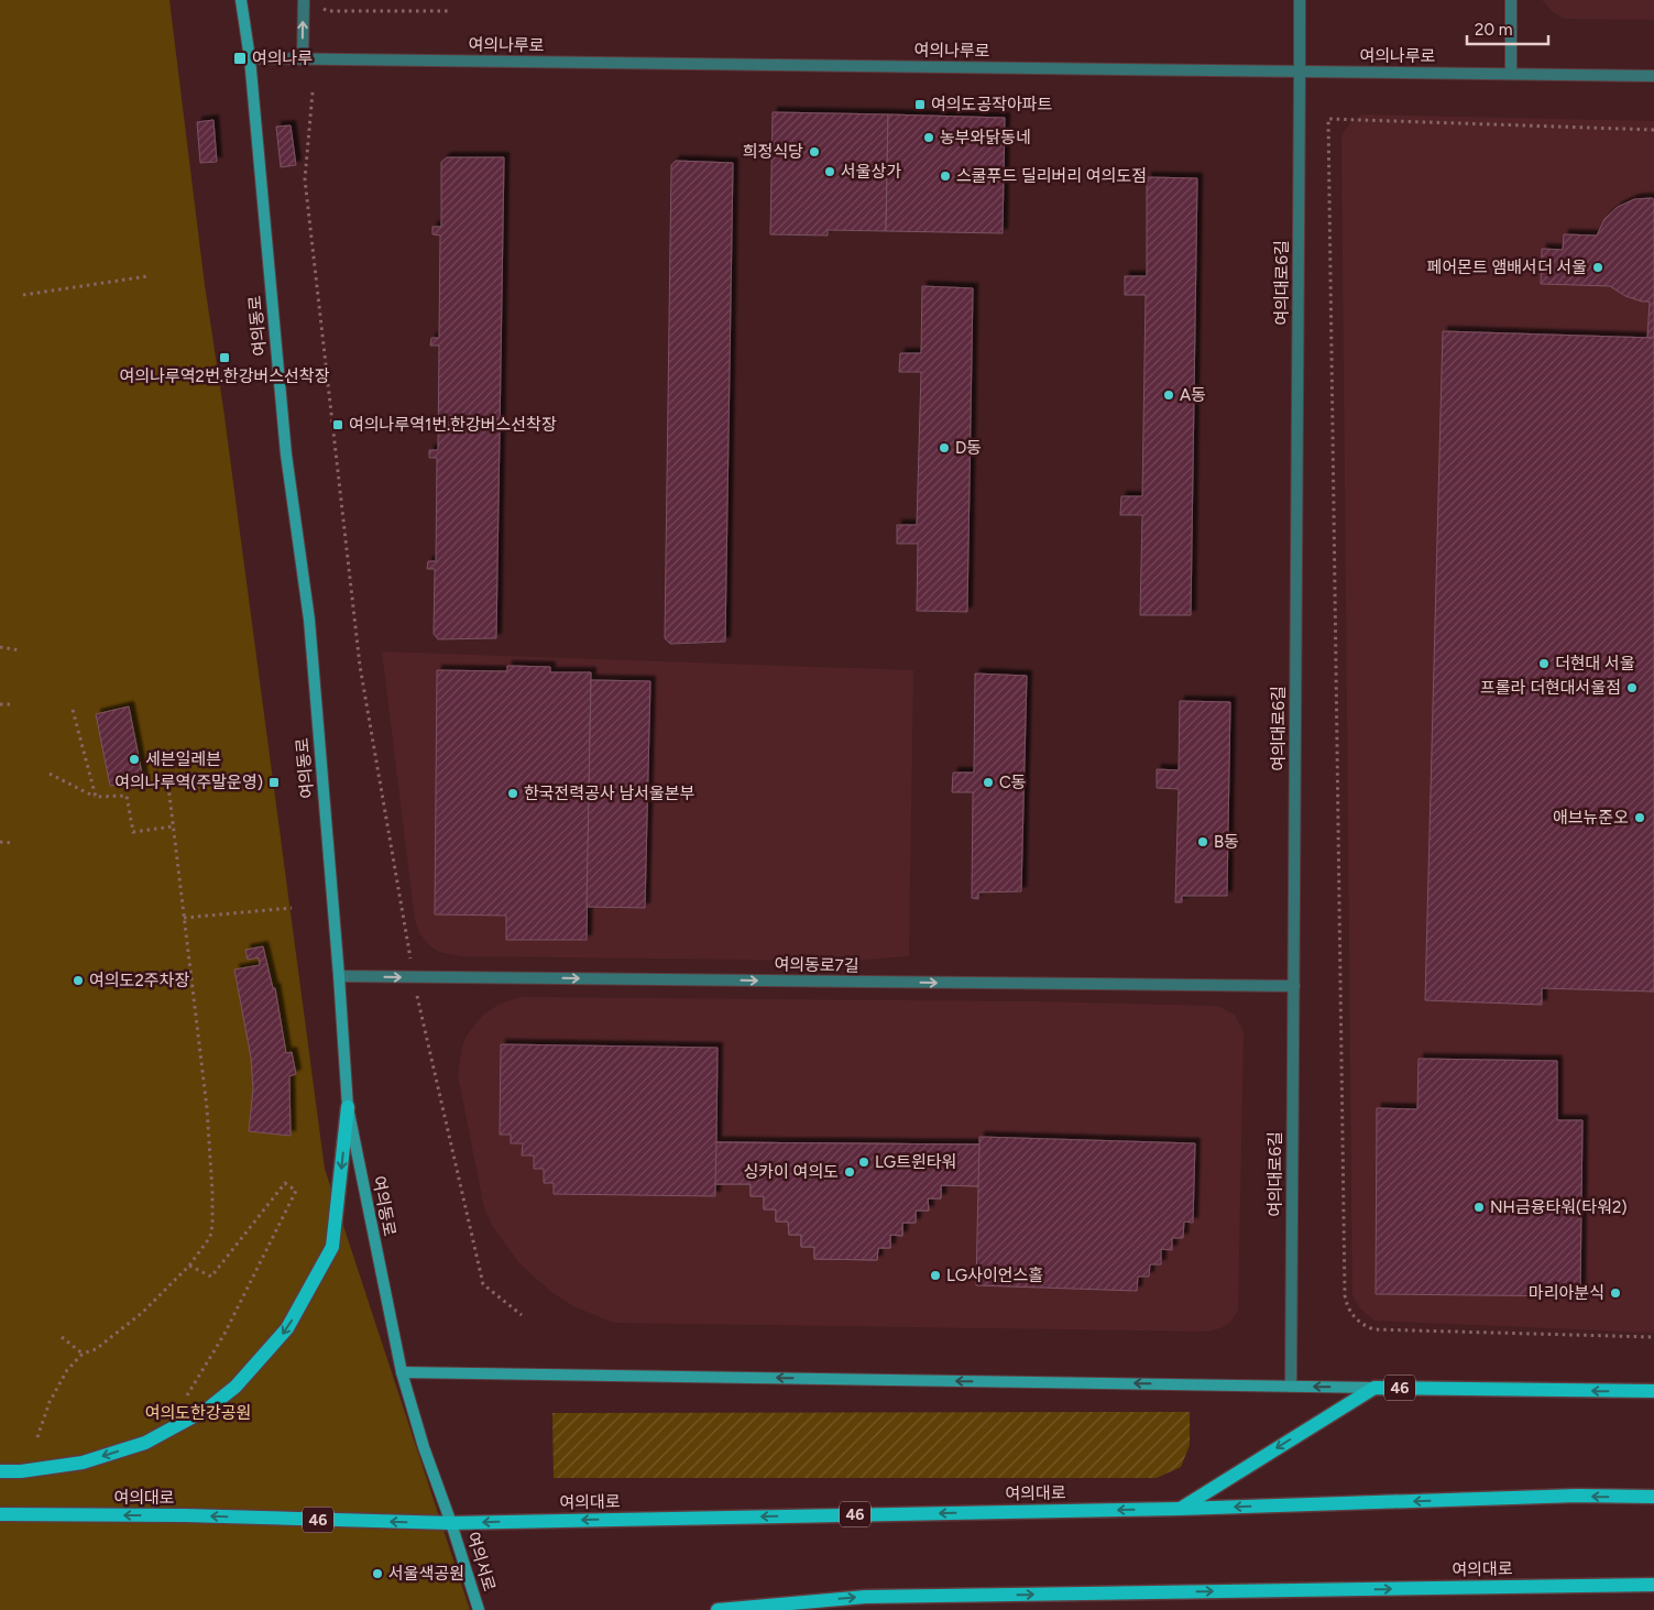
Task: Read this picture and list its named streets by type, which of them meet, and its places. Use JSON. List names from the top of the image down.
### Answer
{
  "streets": {
    "main road": [
      "여의동로",
      "46",
      "여의대로",
      "여의서로"
    ],
    "street": ["여의나루로", "여의대로6길", "여의동로7길"]
  },
  "crossings": [
    ["여의나루로", "여의대로6길"],
    ["여의나루로", "여의동로"],
    ["여의대로6길", "여의동로7길"],
    ["여의동로", "여의동로7길"],
    ["여의동로", "여의대로"],
    ["여의동로", "여의서로"],
    ["46", "여의대로"],
    ["여의대로", "여의서로"]
  ],
  "one_way": ["여의동로7길"],
  "parks": ["여의도한강공원"],
  "places": {
    "transit": [
      "여의나루",
      "여의도공작아파트",
      "여의나루역2번.한강버스선착장",
      "여의나루역1번.한강버스선착장",
      "여의나루역(주말운영)"
    ],
    "other": [
      "농부와닭동네",
      "희정식당",
      "서울상가",
      "스쿨푸드 딜리버리 여의도점",
      "페어몬트 앰배서더 서울",
      "A동",
      "D동",
      "더현대 서울",
      "프롤라 더현대서울점",
      "세븐일레븐",
      "C동",
      "한국전력공사 남서울본부",
      "애브뉴준오",
      "B동",
      "여의도2주차장",
      "LG트윈타워",
      "싱카이 여의도",
      "NH금융타워(타워2)",
      "LG사이언스홀",
      "마리아분식",
      "서울색공원"
    ]
  },
  "scale_bar": "20 m"
}
